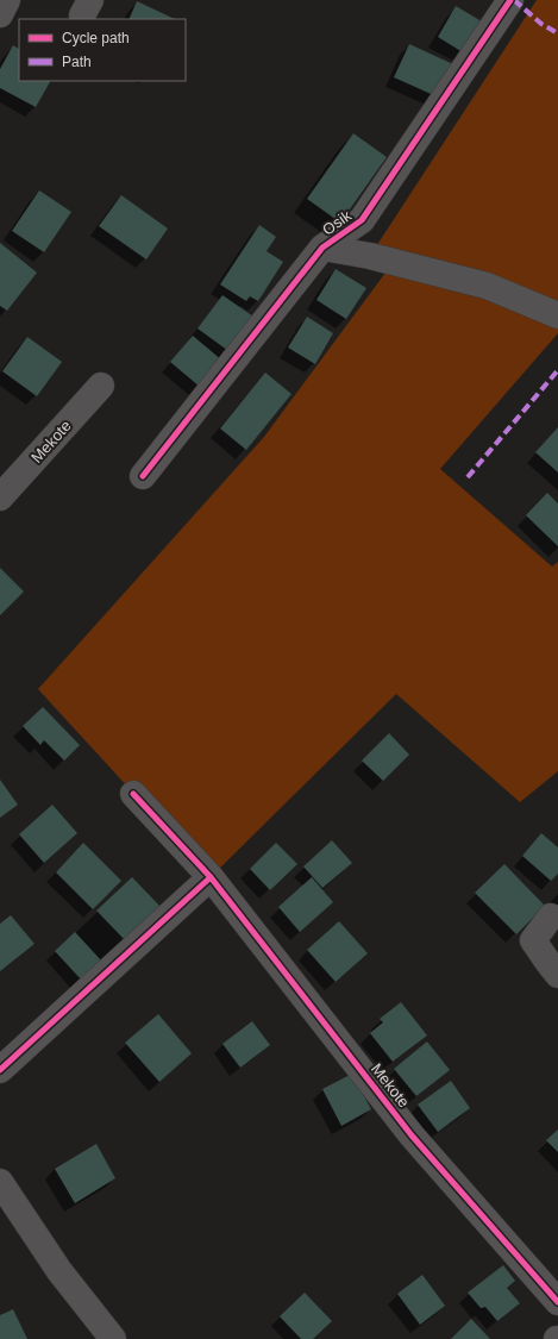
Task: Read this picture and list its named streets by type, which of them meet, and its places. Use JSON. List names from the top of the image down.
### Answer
{
  "streets": {
    "street": ["Osik", "Mekote"]
  },
  "legend": ["Cycle path", "Path"]
}
